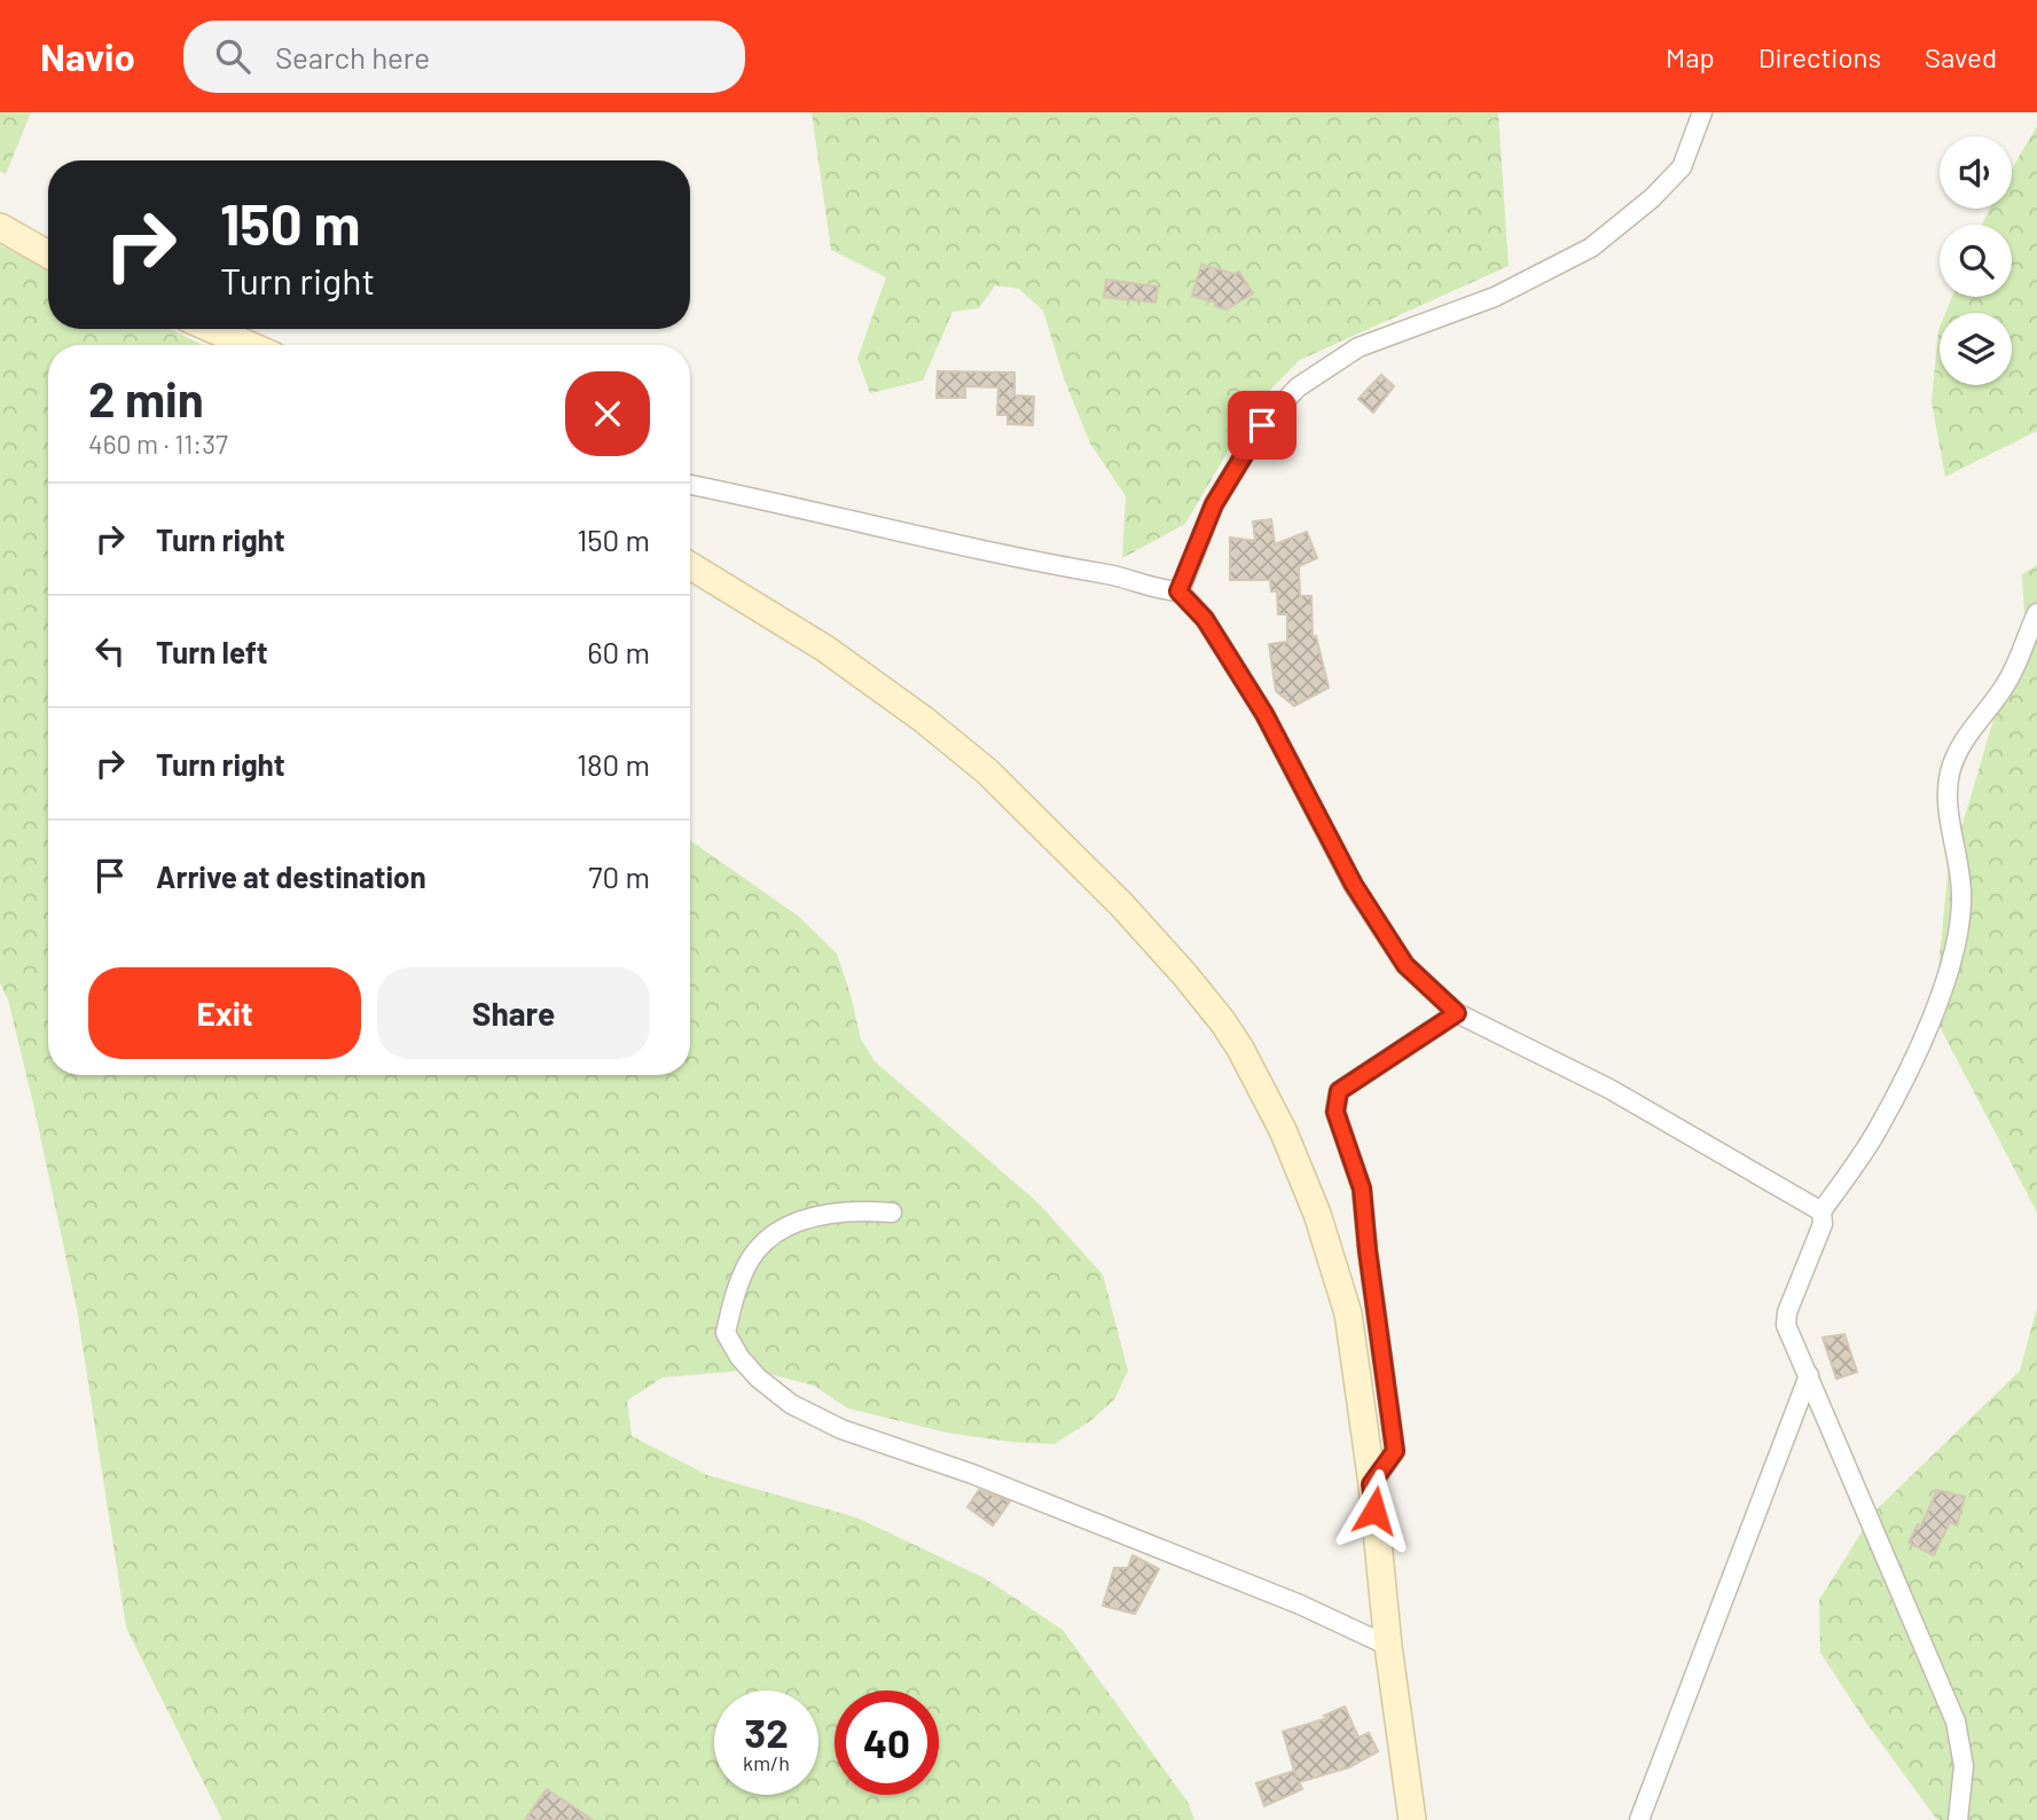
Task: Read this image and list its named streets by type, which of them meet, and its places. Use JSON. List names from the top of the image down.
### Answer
{
  "page": {
    "header": "Navio",
    "search": "Search here",
    "nav": ["Map", "Directions", "Saved"],
    "turn": ["150 m", "Turn right"],
    "heading": ["2 min", "460 m · 11:37"],
    "list": [
      {
        "name": "Turn right",
        "value": "150 m"
      },
      {
        "name": "Turn left",
        "value": "60 m"
      },
      {
        "name": "Turn right",
        "value": "180 m"
      },
      {
        "name": "Arrive at destination",
        "value": "70 m"
      }
    ],
    "buttons": ["Exit", "Share"],
    "speed": "32 km/h",
    "limit": "40"
  }
}
